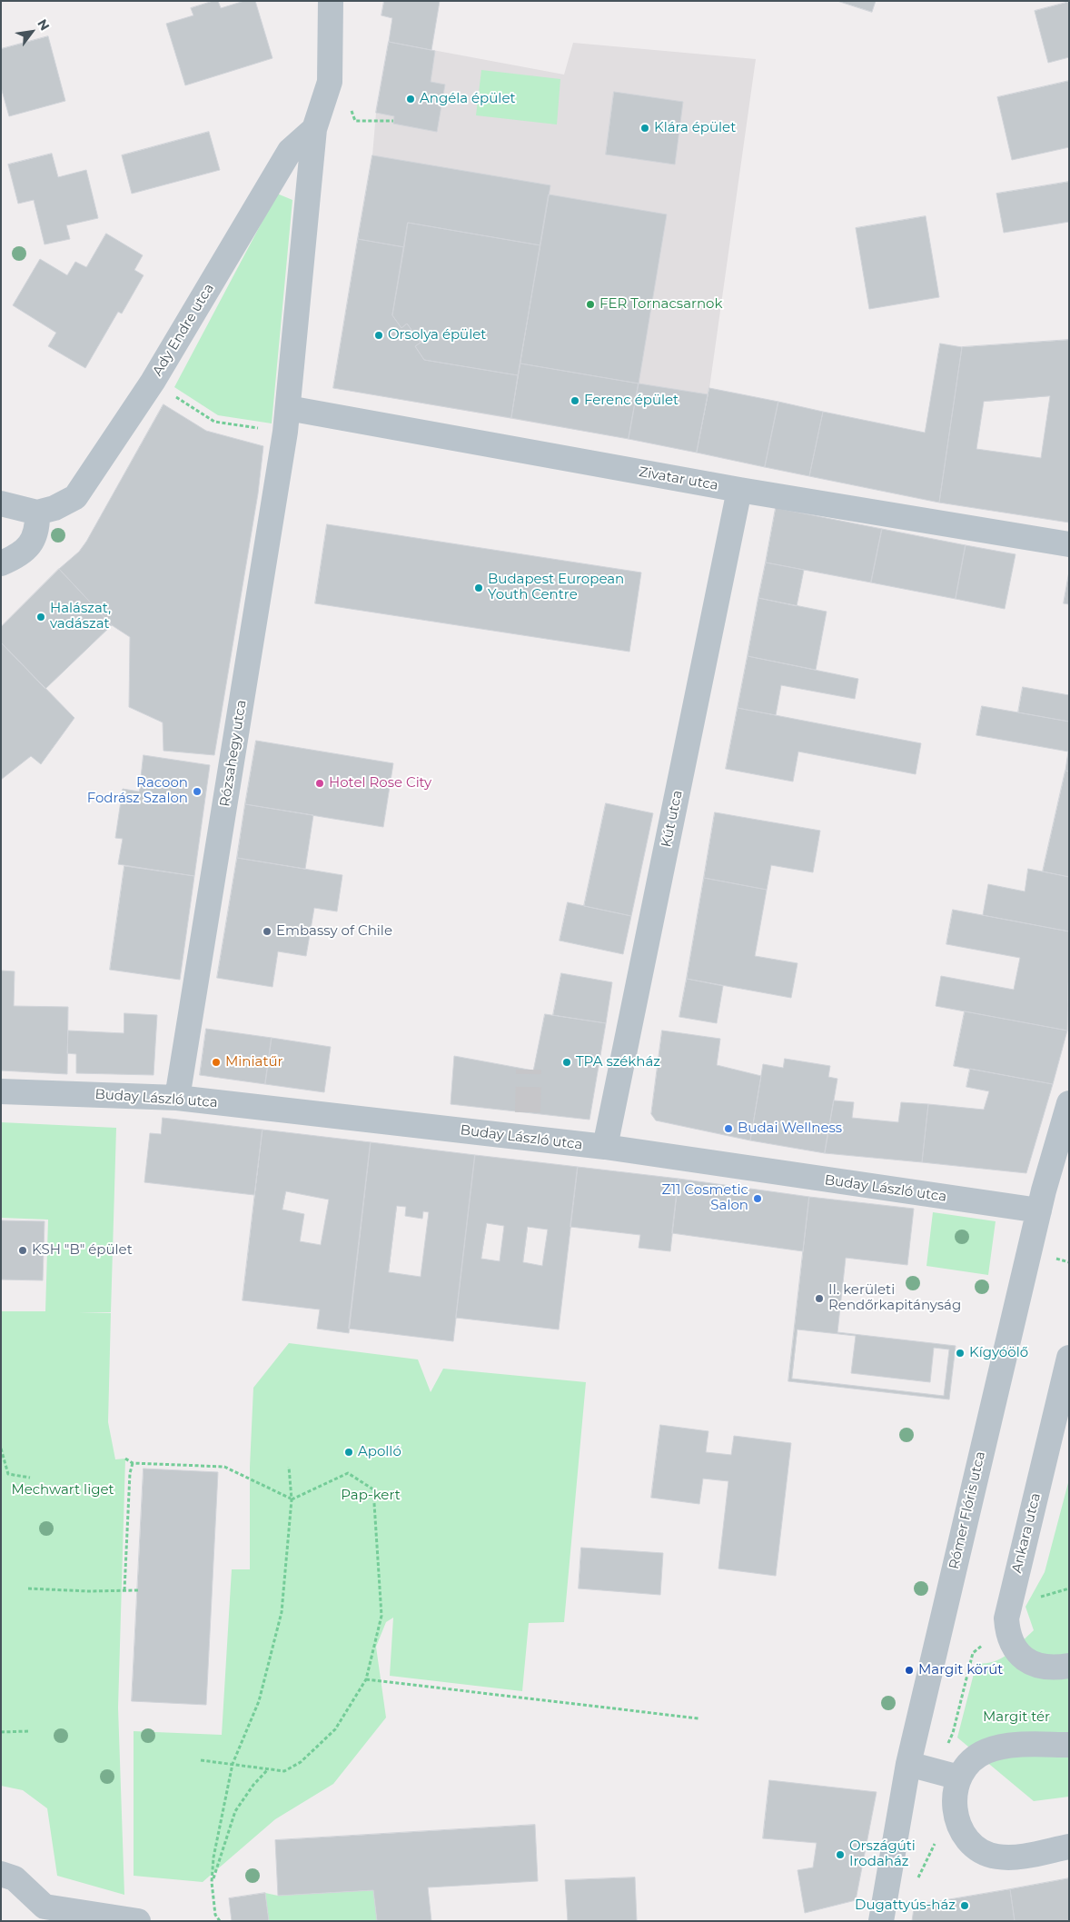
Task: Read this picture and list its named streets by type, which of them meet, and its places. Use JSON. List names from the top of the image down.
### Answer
{
  "streets": {
    "street": [
      "Ady Endre utca",
      "Zivatar utca",
      "Rózsahegy utca",
      "Kút utca",
      "Buday László utca",
      "Rómer Flóris utca",
      "Ankara utca"
    ]
  },
  "crossings": [
    ["Zivatar utca", "Rózsahegy utca"],
    ["Zivatar utca", "Kút utca"],
    ["Rózsahegy utca", "Buday László utca"],
    ["Kút utca", "Buday László utca"],
    ["Buday László utca", "Rómer Flóris utca"]
  ],
  "parks": ["Mechwart liget", "Pap-kert", "Margit tér"],
  "places": [
    "Angéla épület",
    "Klára épület",
    "FER Tornacsarnok",
    "Orsolya épület",
    "Ferenc épület",
    "Budapest European Youth Centre",
    "Halászat, vadászat",
    "Hotel Rose City",
    "Racoon Fodrász Szalon",
    "Embassy of Chile",
    "Miniatűr",
    "TPA székház",
    "Budai Wellness",
    "Z11 Cosmetic Salon",
    "KSH \"B\" épület",
    "II. kerületi Rendőrkapitányság",
    "Kígyóölő",
    "Apolló",
    "Margit körút",
    "Országúti Irodaház",
    "Dugattyús-ház"
  ],
  "north": "top right"
}
